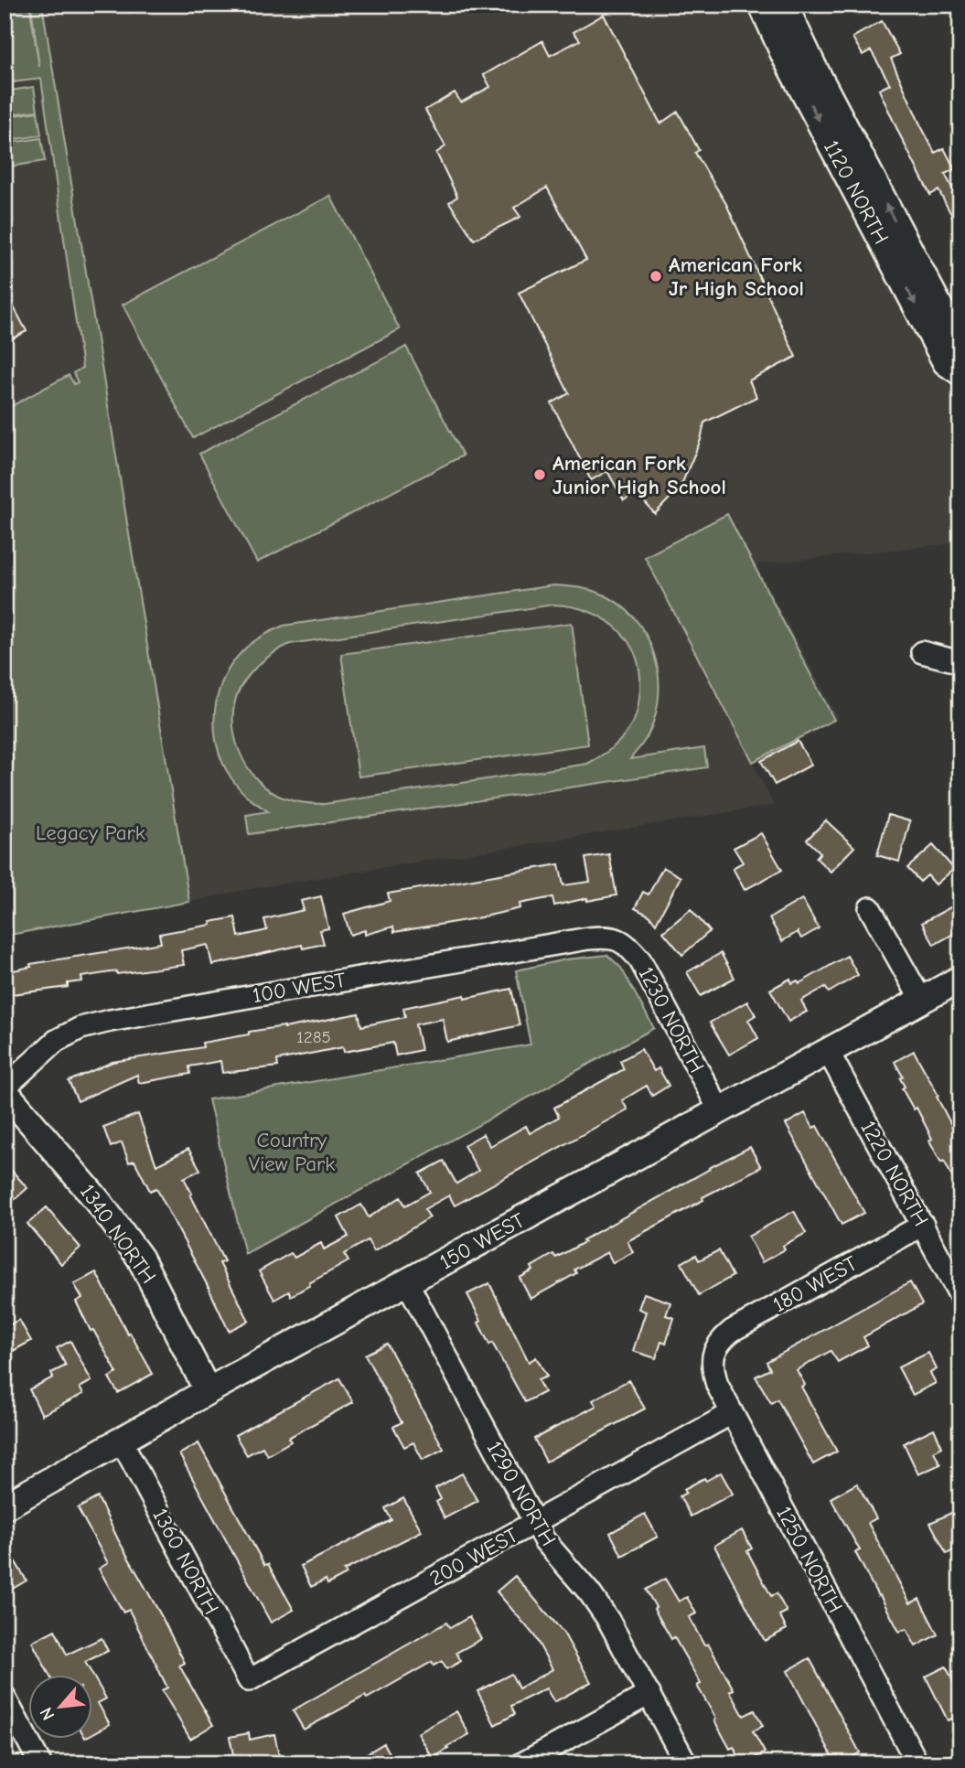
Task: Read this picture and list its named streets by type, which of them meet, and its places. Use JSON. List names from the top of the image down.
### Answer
{
  "streets": {
    "street": [
      "1120 NORTH",
      "100 WEST",
      "1230 NORTH",
      "1220 NORTH",
      "1340 NORTH",
      "150 WEST",
      "180 WEST",
      "1290 NORTH",
      "200 WEST",
      "1250 NORTH",
      "1360 NORTH"
    ]
  },
  "crossings": [
    ["100 WEST", "1230 NORTH"],
    ["100 WEST", "1340 NORTH"],
    ["1230 NORTH", "150 WEST"],
    ["1220 NORTH", "150 WEST"],
    ["1220 NORTH", "180 WEST"],
    ["1340 NORTH", "150 WEST"],
    ["150 WEST", "1290 NORTH"],
    ["150 WEST", "1360 NORTH"],
    ["180 WEST", "1250 NORTH"],
    ["1290 NORTH", "200 WEST"],
    ["200 WEST", "1250 NORTH"],
    ["200 WEST", "1360 NORTH"]
  ],
  "parks": ["Legacy Park", "Country View Park"],
  "places": ["American Fork Jr High School", "American Fork Junior High School"],
  "house_numbers": ["1285"],
  "north": "bottom left"
}
